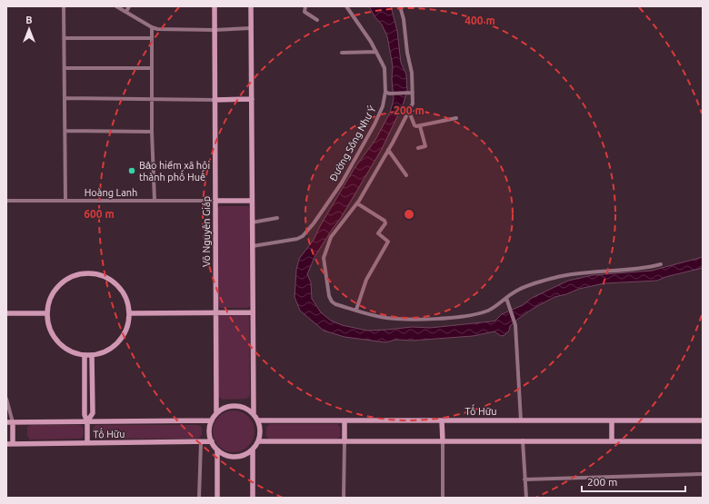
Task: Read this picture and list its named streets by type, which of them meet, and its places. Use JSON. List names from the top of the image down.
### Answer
{
  "streets": {
    "main road": ["Võ Nguyên Giáp", "Tố Hữu"],
    "street": ["Đường Sông Như Ý", "Hoàng Lanh"]
  },
  "crossings": [
    ["Hoàng Lanh", "Võ Nguyên Giáp"],
    ["Võ Nguyên Giáp", "Tố Hữu"]
  ],
  "places": ["Bảo hiểm xã hội thành phố Huế"],
  "scale_bar": "200 m",
  "north": "top",
  "rings": ["400 m", "200 m", "600 m"]
}
